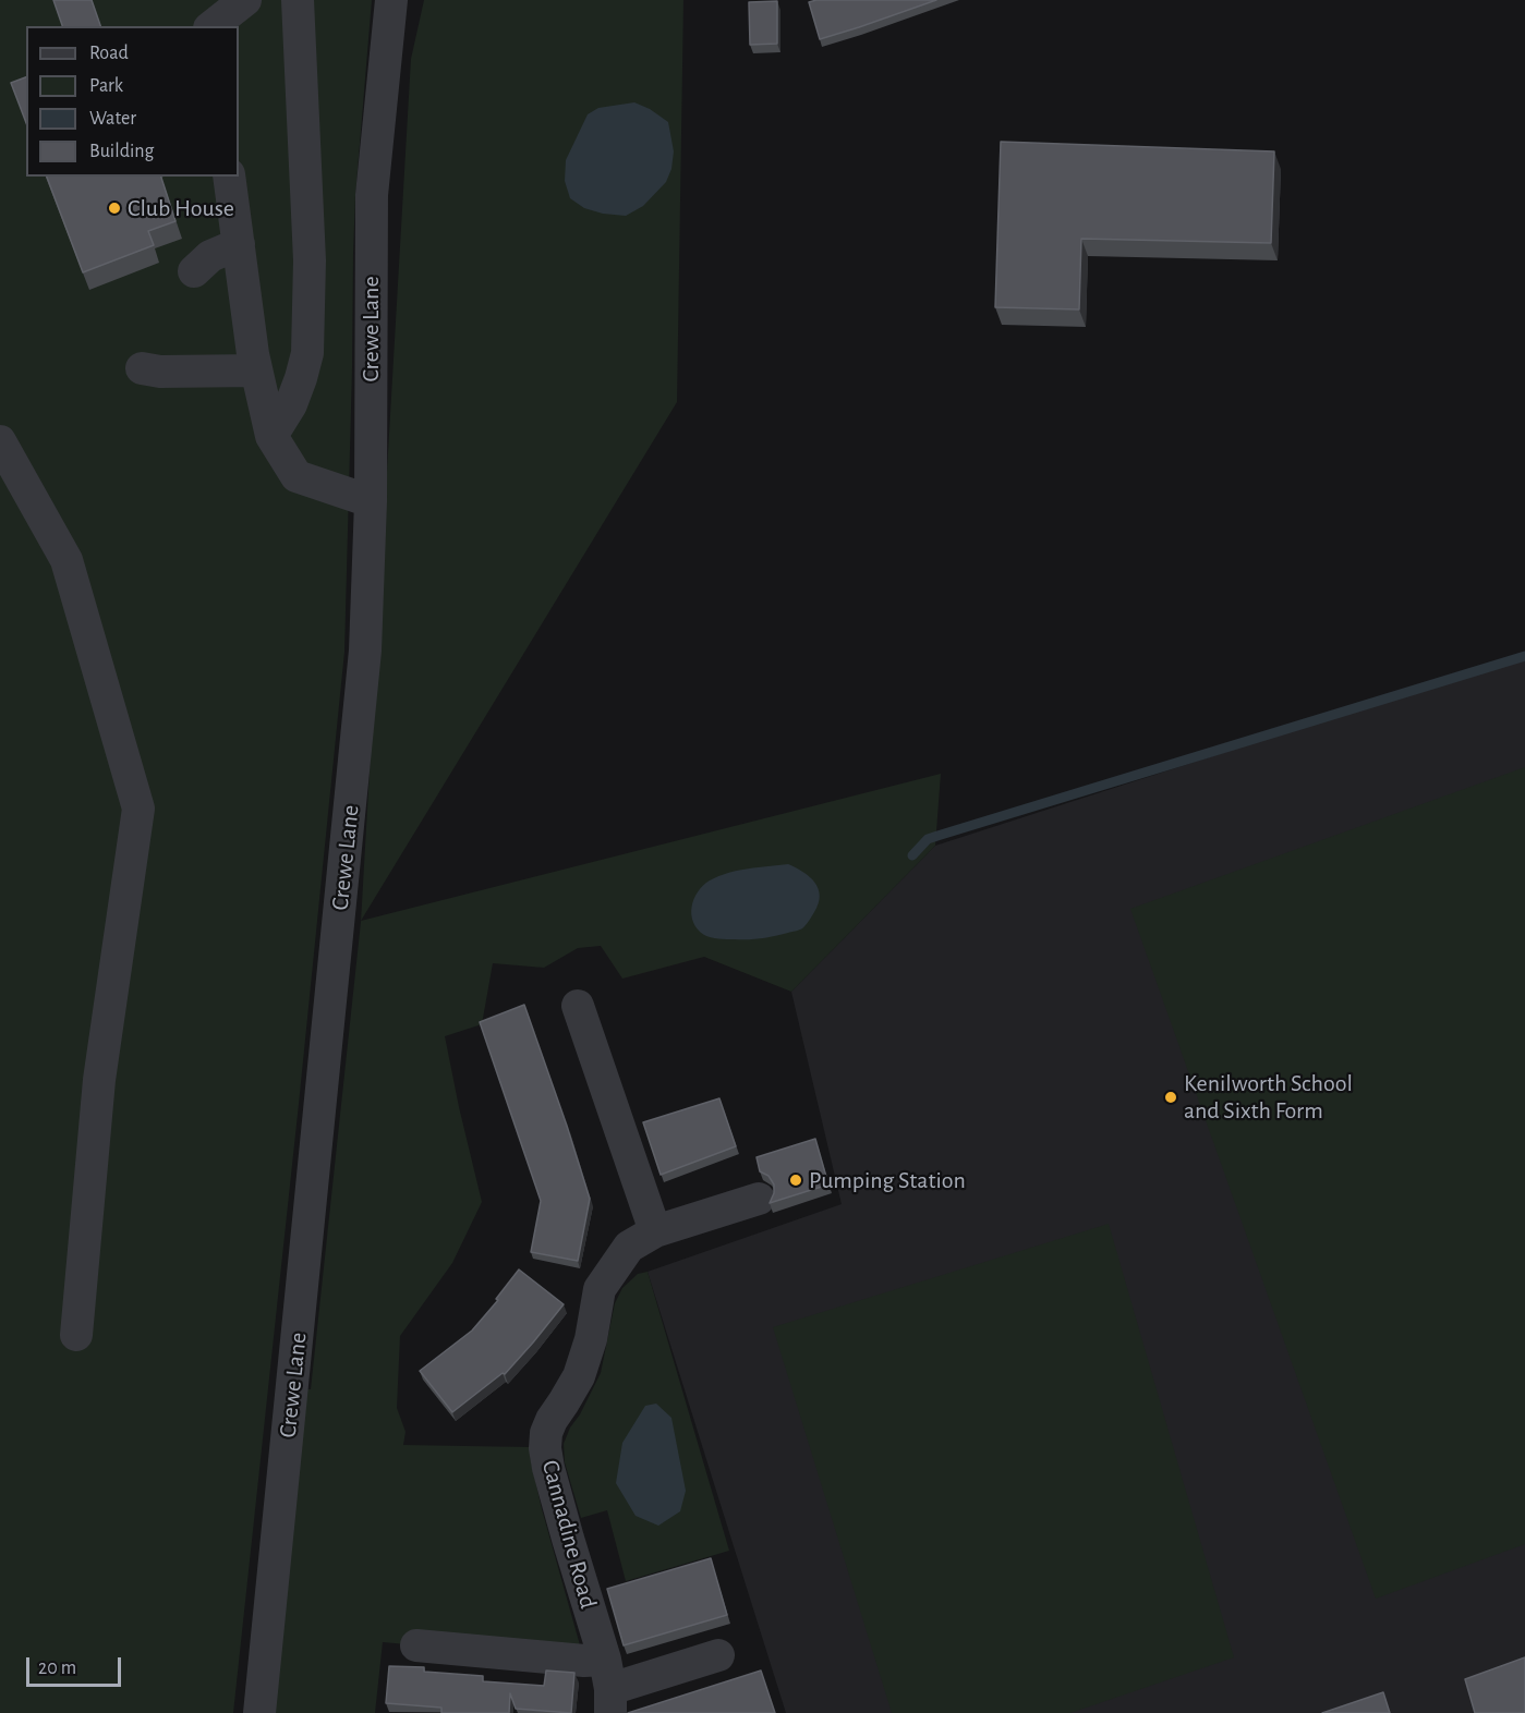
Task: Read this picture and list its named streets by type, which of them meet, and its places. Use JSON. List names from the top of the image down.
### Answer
{
  "streets": {
    "street": ["Crewe Lane", "Cannadine Road"]
  },
  "places": ["Club House", "Kenilworth School and Sixth Form", "Pumping Station"],
  "legend": [
    "Road",
    "Park",
    "Water",
    "Building"
  ],
  "scale_bar": "20 m"
}
